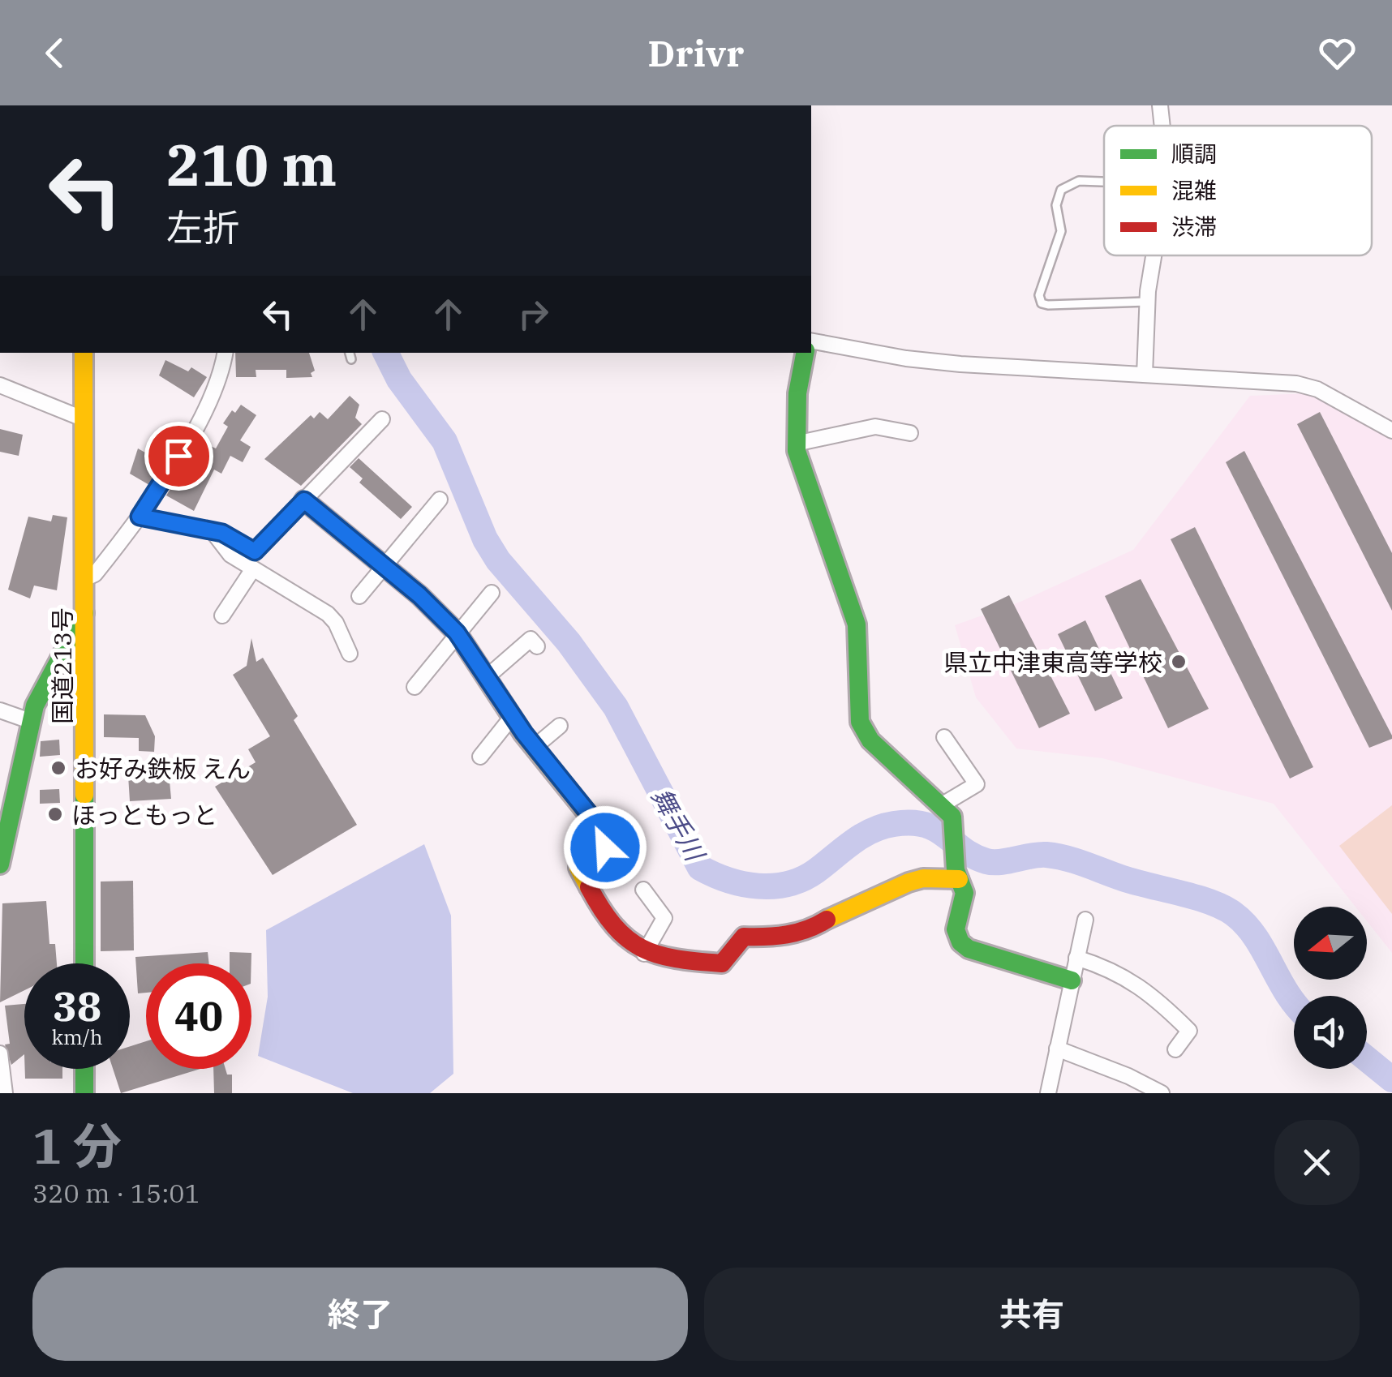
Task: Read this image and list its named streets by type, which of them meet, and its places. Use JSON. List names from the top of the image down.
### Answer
{
  "streets": {
    "main road": ["国道213号"]
  },
  "water": ["舞手川"],
  "places": ["県立中津東高等学校", "お好み鉄板 えん", "ほっともっと"],
  "legend": ["順調", "混雑", "渋滞"],
  "north": "left",
  "page": {
    "header": "Drivr",
    "turn": ["210 m", "左折"],
    "speed": "38 km/h",
    "limit": "40",
    "heading": ["1 分", "320 m · 15:01"],
    "buttons": ["終了", "共有"]
  }
}
